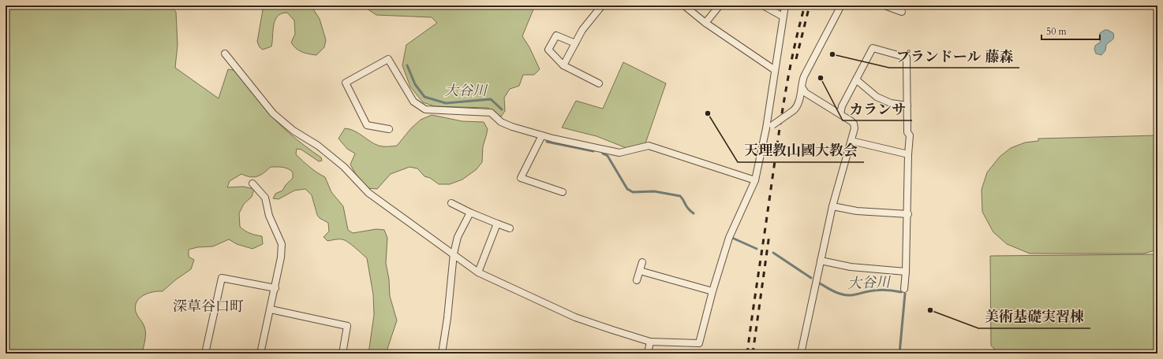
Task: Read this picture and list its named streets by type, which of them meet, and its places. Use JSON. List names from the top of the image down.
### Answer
{
  "districts": ["深草谷口町"],
  "water": ["大谷川"],
  "places": [
    "プランドール 藤森",
    "カランサ",
    "天理教山國大教会",
    "美術基礎実習棟"
  ],
  "scale_bar": "50 m"
}
